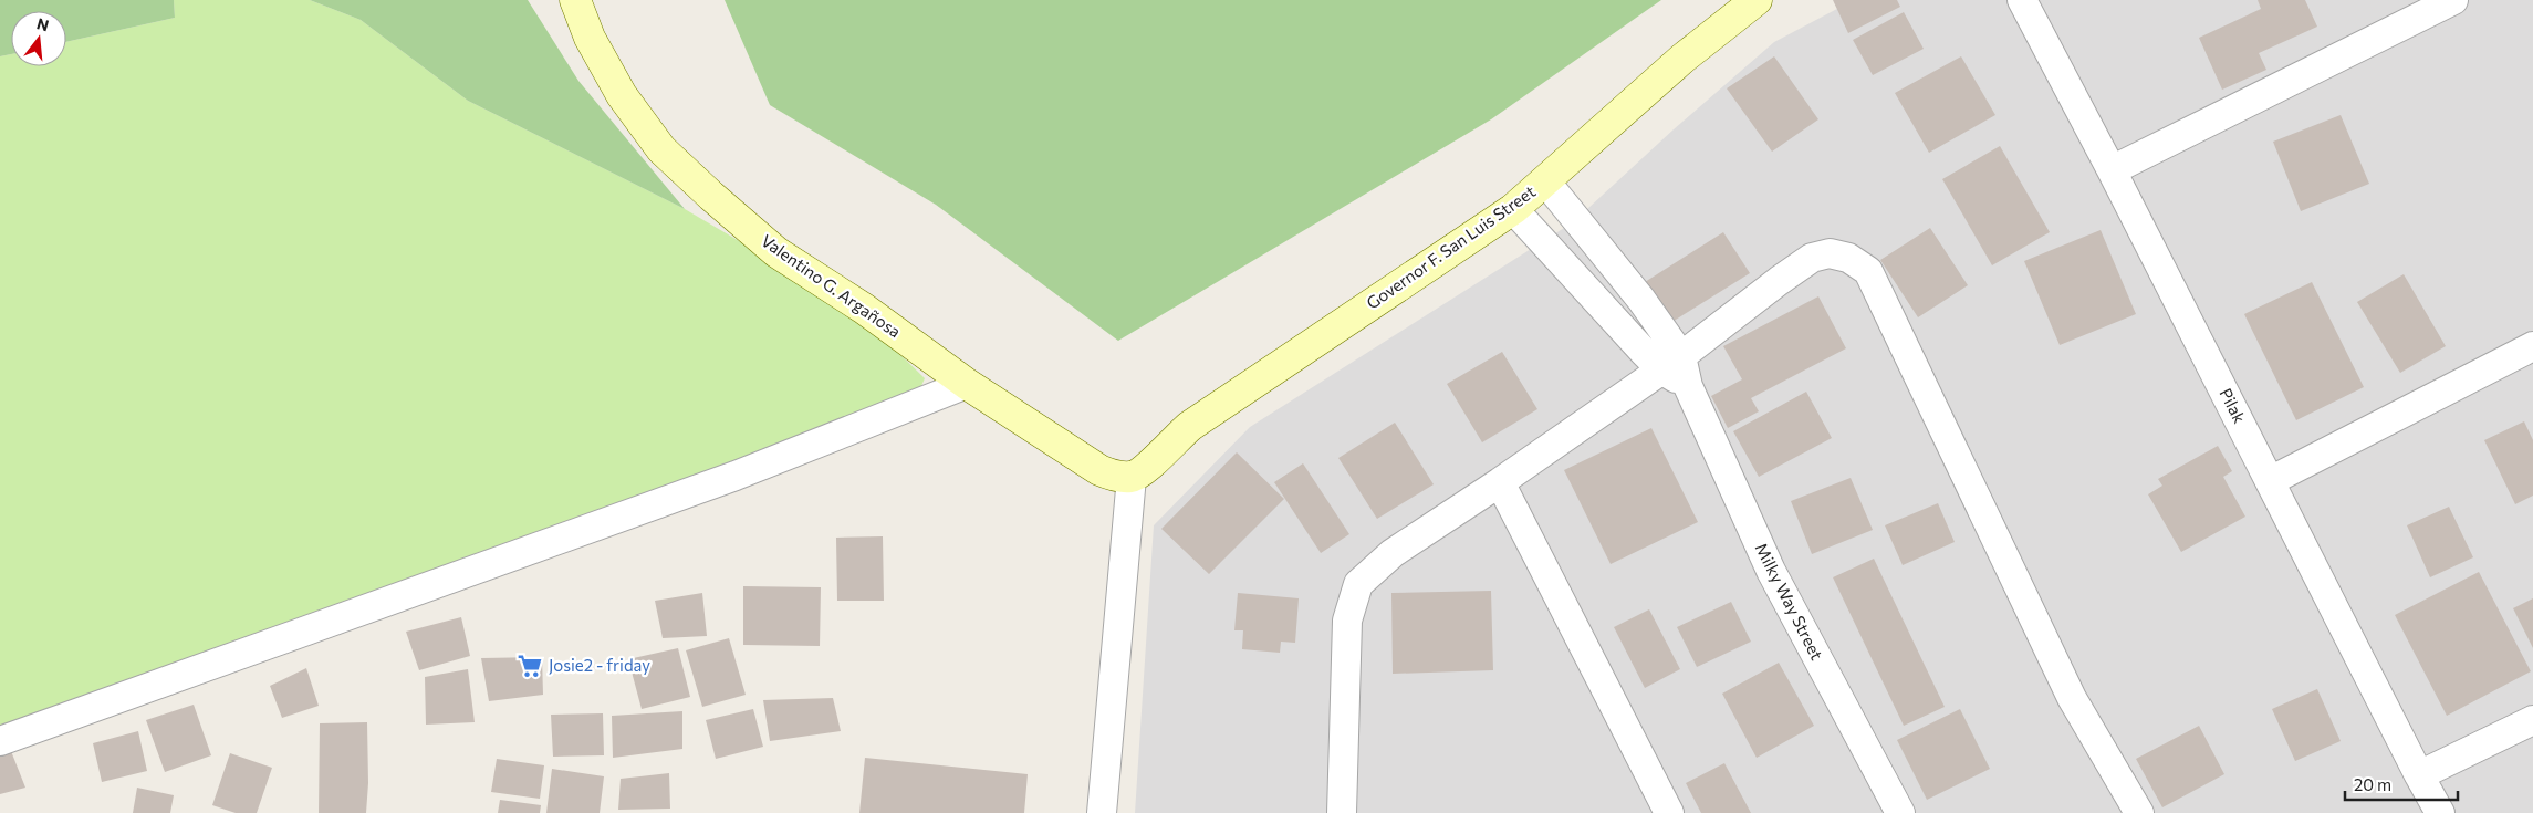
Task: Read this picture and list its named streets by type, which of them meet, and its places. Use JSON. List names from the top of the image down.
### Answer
{
  "streets": {
    "street": [
      "Governor F. San Luis Street",
      "Valentino G. Argañosa",
      "Pilak",
      "Milky Way Street"
    ]
  },
  "crossings": [
    ["Governor F. San Luis Street", "Valentino G. Argañosa"]
  ],
  "places": {
    "supermarket": ["Josie2 - friday"]
  },
  "scale_bar": "20 m",
  "north": "top"
}
